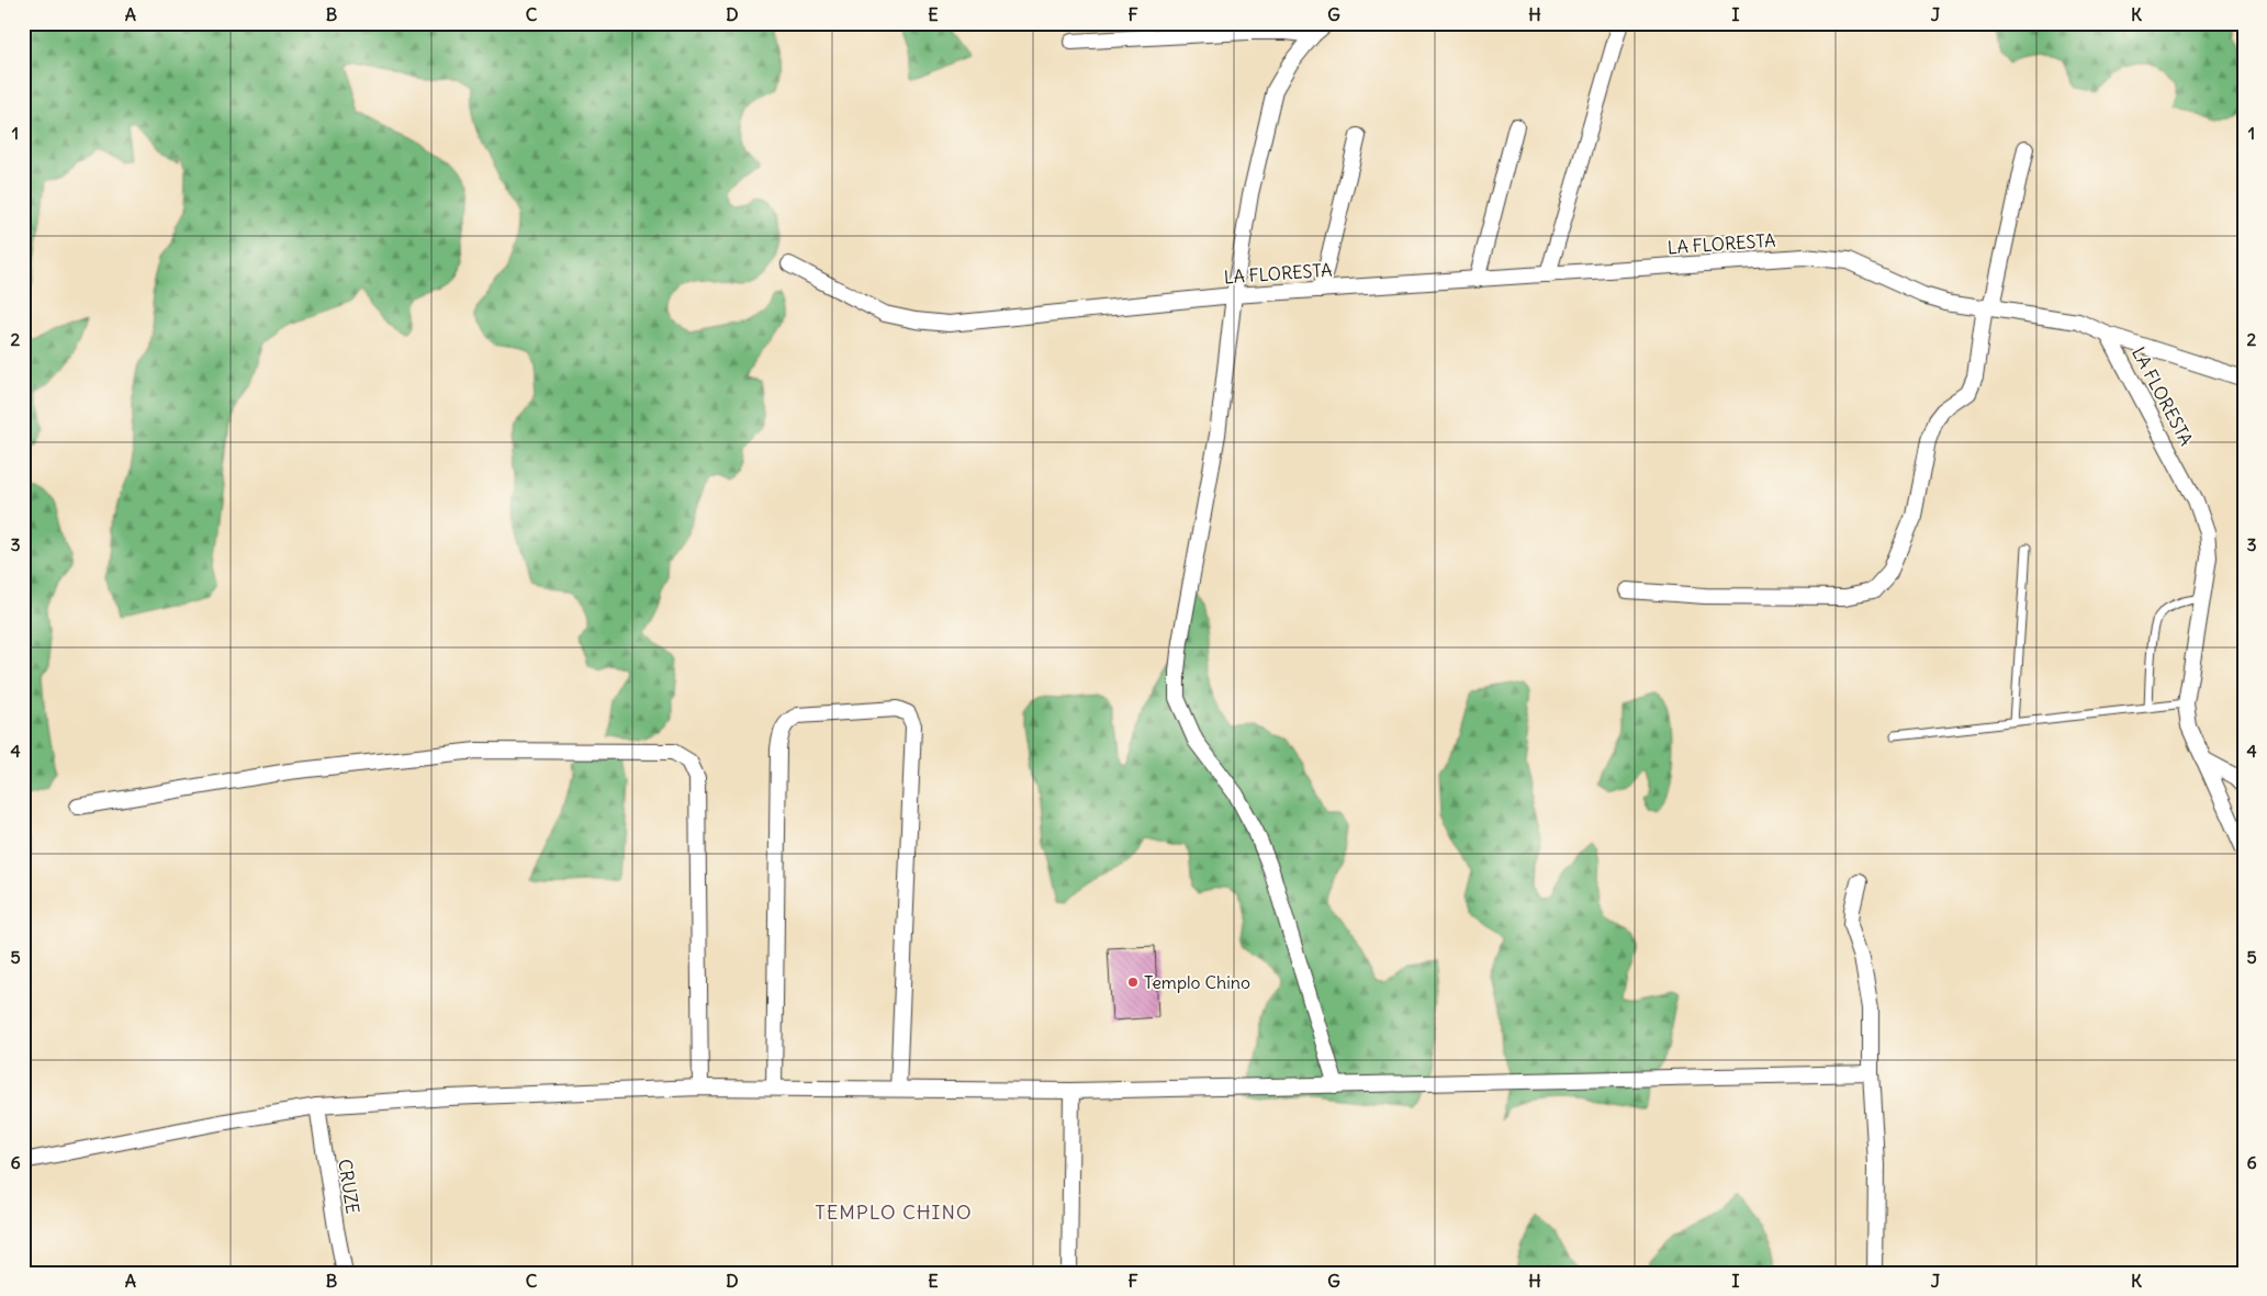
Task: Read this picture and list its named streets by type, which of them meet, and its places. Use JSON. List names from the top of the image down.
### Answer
{
  "streets": {
    "street": ["LA FLORESTA", "CRUZE"]
  },
  "districts": ["TEMPLO CHINO"],
  "places": ["Templo Chino"],
  "grid": {
    "columns": [
      "A",
      "B",
      "C",
      "D",
      "E",
      "F",
      "G",
      "H",
      "I",
      "J",
      "K"
    ],
    "rows": [
      "1",
      "2",
      "3",
      "4",
      "5",
      "6"
    ]
  }
}
